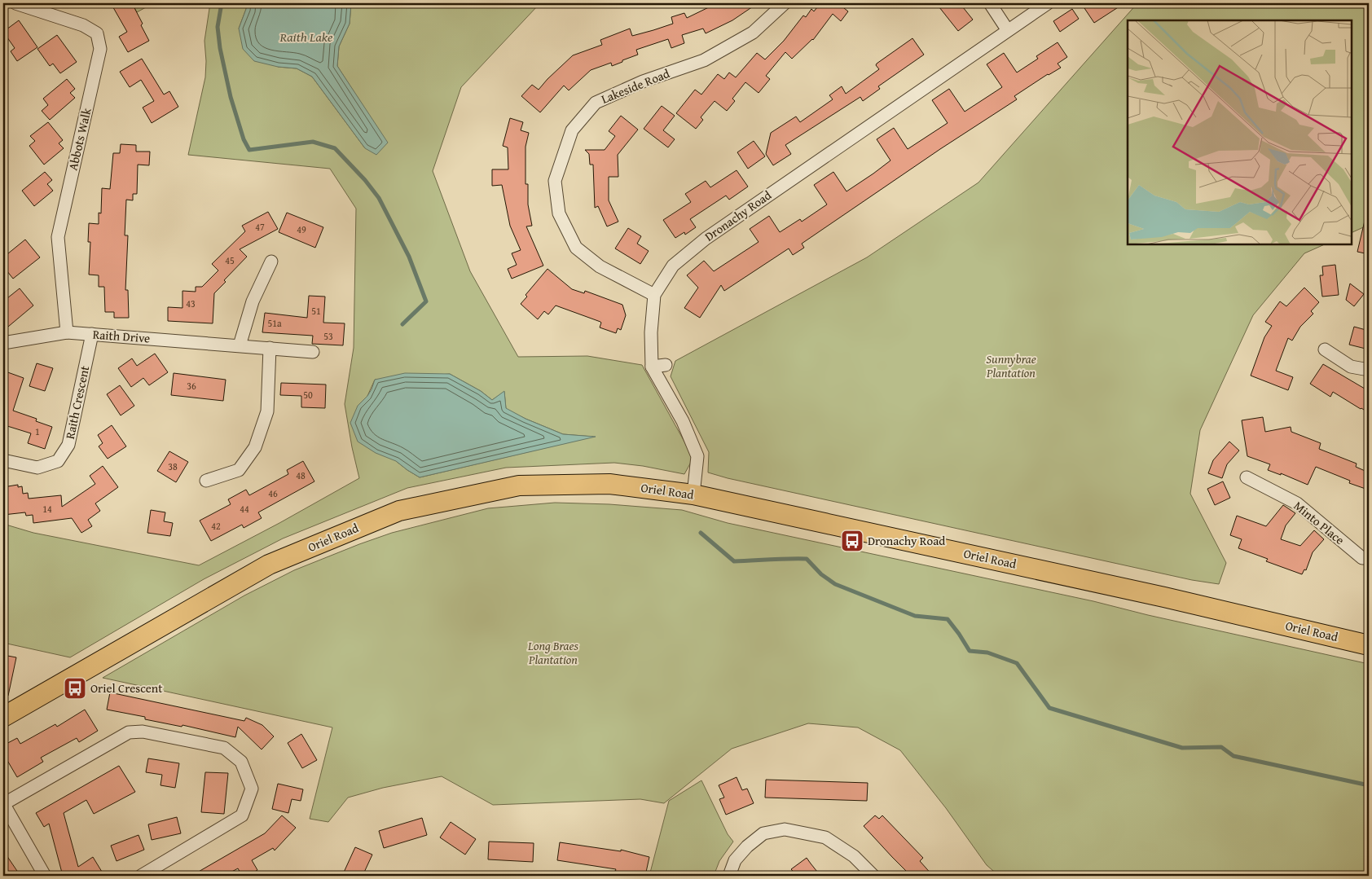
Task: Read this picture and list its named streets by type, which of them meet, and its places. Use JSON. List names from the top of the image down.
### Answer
{
  "streets": {
    "main road": ["Oriel Road"],
    "street": [
      "Lakeside Road",
      "Abbots Walk",
      "Dronachy Road",
      "Raith Drive",
      "Raith Crescent",
      "Minto Place"
    ]
  },
  "crossings": [
    ["Lakeside Road", "Dronachy Road"],
    ["Abbots Walk", "Raith Drive"],
    ["Dronachy Road", "Oriel Road"],
    ["Raith Drive", "Raith Crescent"]
  ],
  "water": ["Raith Lake"],
  "parks": ["Sunnybrae Plantation", "Long Braes Plantation"],
  "places": {
    "bus stop": ["Dronachy Road", "Oriel Crescent"]
  },
  "house_numbers": [
    "47",
    "49",
    "45",
    "43",
    "51",
    "51a",
    "53",
    "36",
    "50",
    "1",
    "38",
    "48",
    "46",
    "14",
    "44",
    "42"
  ]
}
